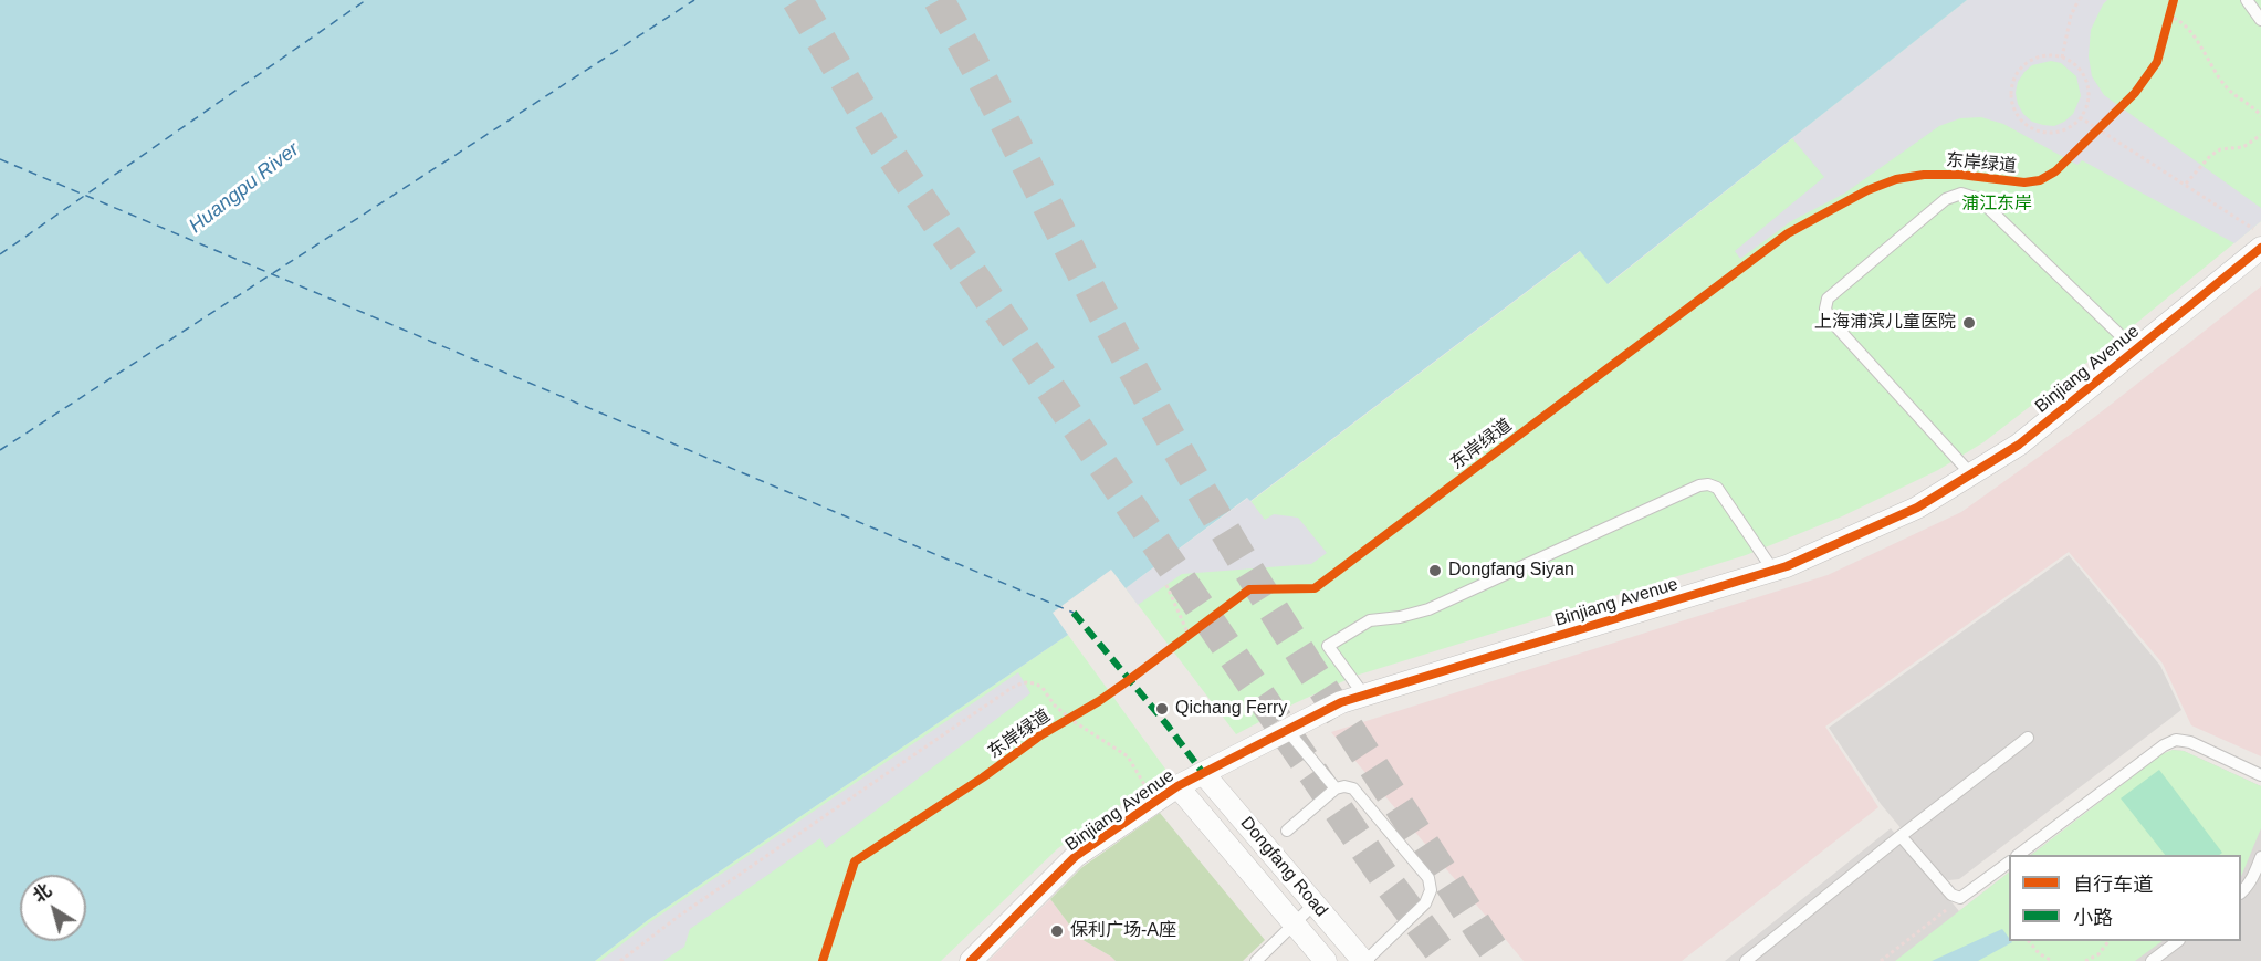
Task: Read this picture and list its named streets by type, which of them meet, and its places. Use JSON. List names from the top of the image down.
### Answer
{
  "streets": {
    "street": ["Binjiang Avenue", "Dongfang Road"],
    "cycle path": ["东岸绿道"]
  },
  "crossings": [
    ["Binjiang Avenue", "Dongfang Road"]
  ],
  "water": ["Huangpu River"],
  "parks": ["浦江东岸"],
  "places": [
    "上海浦滨儿童医院",
    "Dongfang Siyan",
    "Qichang Ferry",
    "保利广场-A座"
  ],
  "legend": ["自行车道", "小路"],
  "north": "top left"
}
